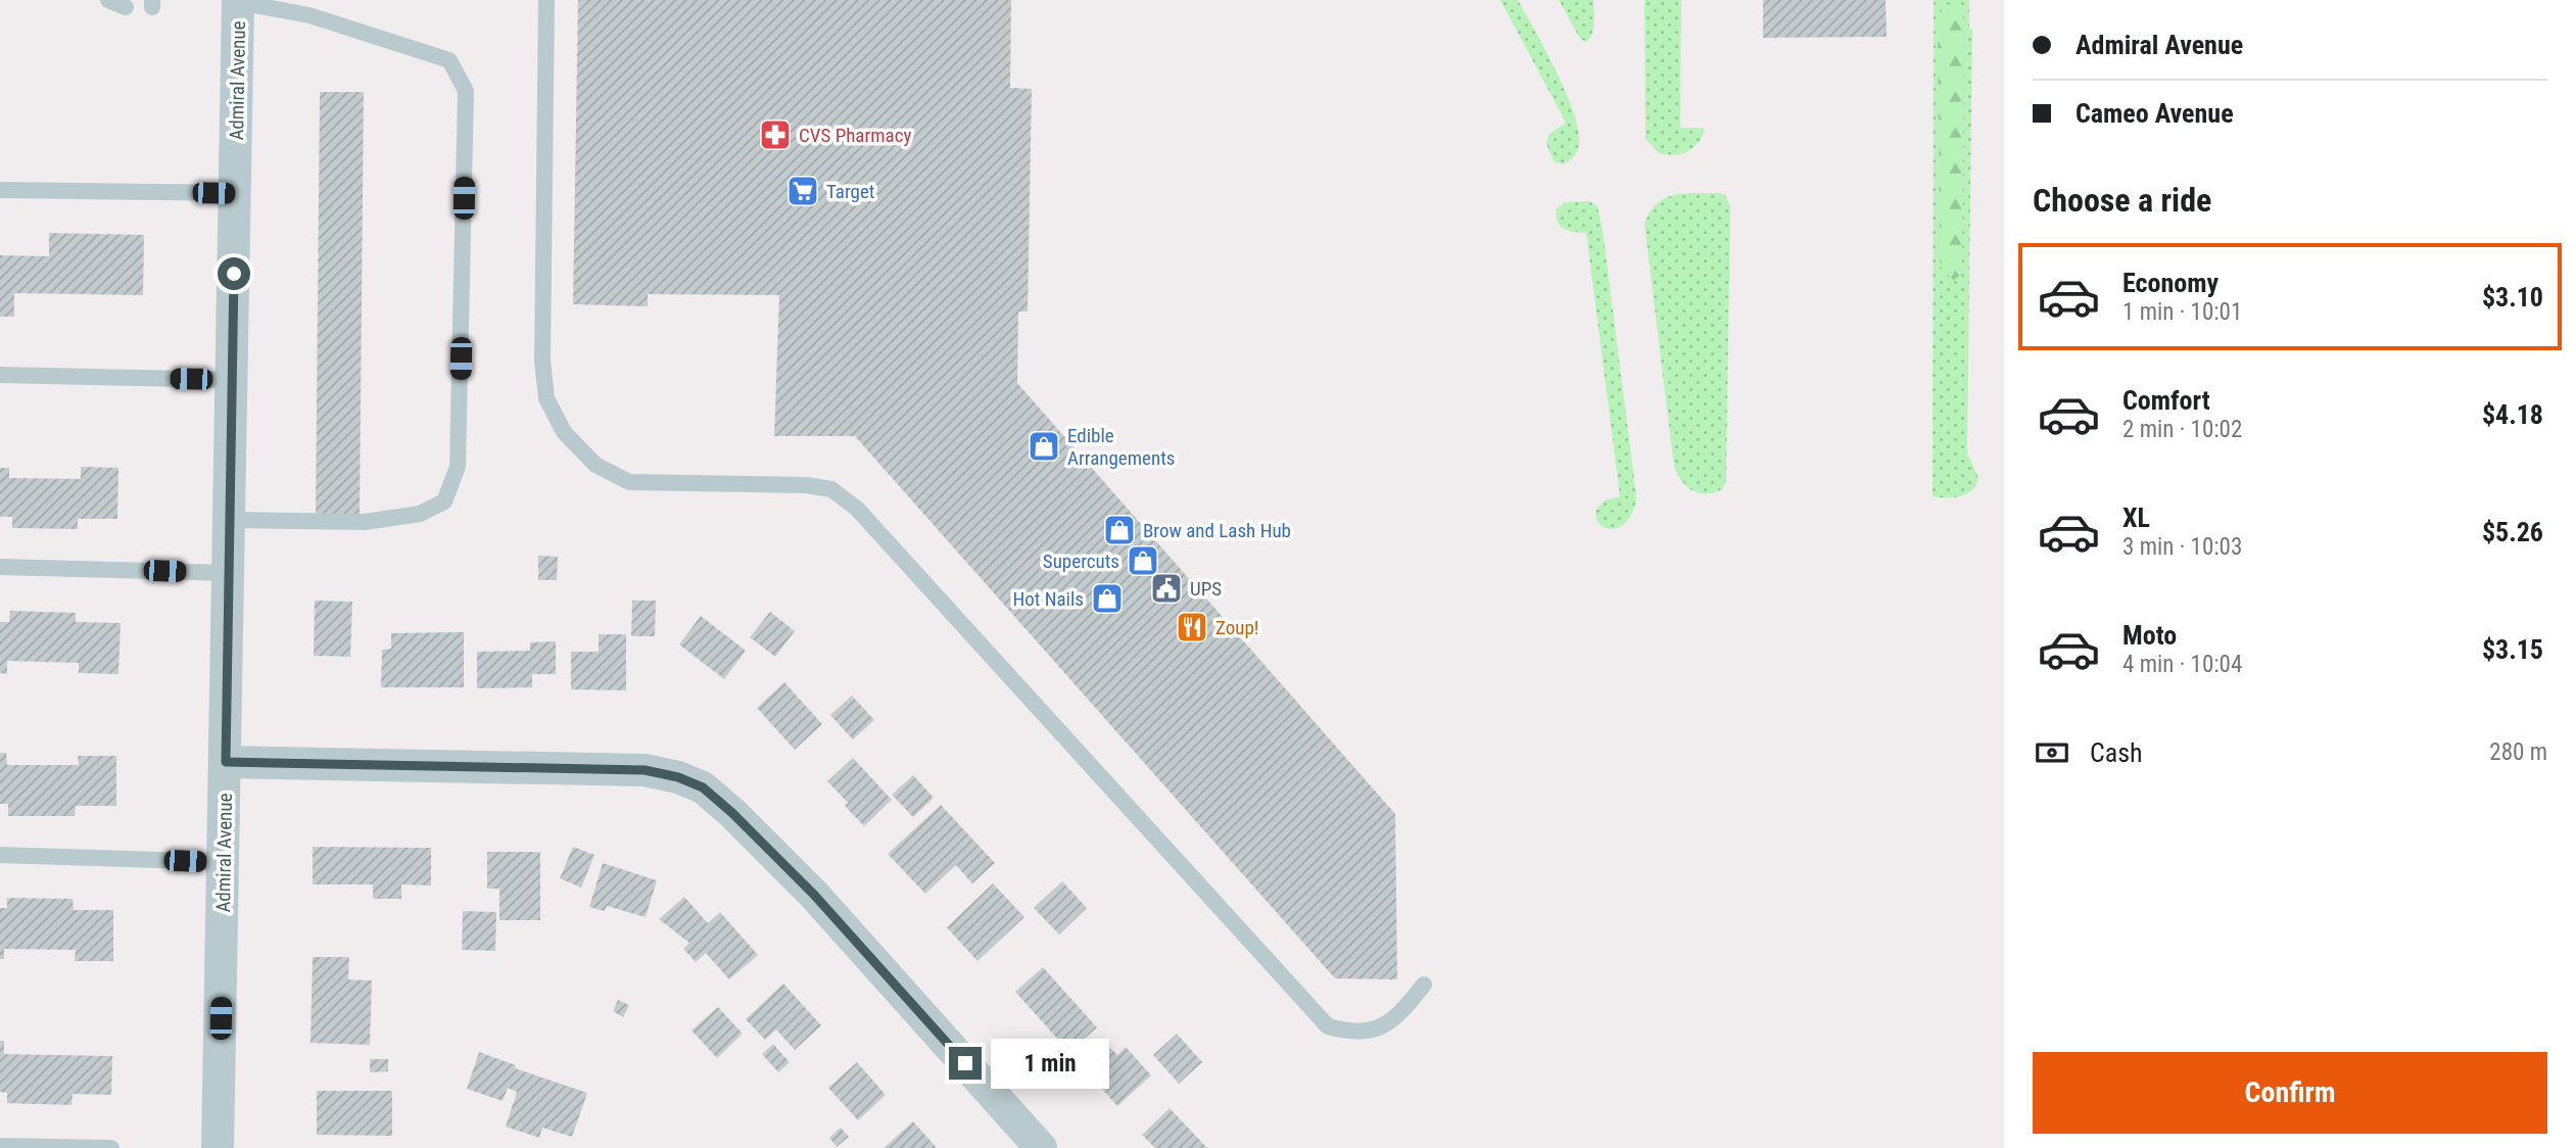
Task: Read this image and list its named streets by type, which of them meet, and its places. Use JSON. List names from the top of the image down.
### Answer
{
  "streets": {
    "street": ["Admiral Avenue"]
  },
  "places": {
    "pharmacy": ["CVS Pharmacy"],
    "supermarket": ["Target"],
    "shop": [
      "Edible Arrangements",
      "Brow and Lash Hub",
      "Supercuts",
      "Hot Nails"
    ],
    "public building": ["UPS"],
    "restaurant": ["Zoup!"]
  },
  "page": {
    "banner": ["Admiral Avenue", "Cameo Avenue"],
    "heading": "Choose a ride",
    "list": [
      {
        "name": "Economy",
        "note": "1 min · 10:01",
        "value": "$3.10"
      },
      {
        "name": "Comfort",
        "note": "2 min · 10:02",
        "value": "$4.18"
      },
      {
        "name": "XL",
        "note": "3 min · 10:03",
        "value": "$5.26"
      },
      {
        "name": "Moto",
        "note": "4 min · 10:04",
        "value": "$3.15"
      }
    ],
    "pay": ["Cash", "280 m"],
    "buttons": "Confirm",
    "bubble": "1 min"
  }
}
